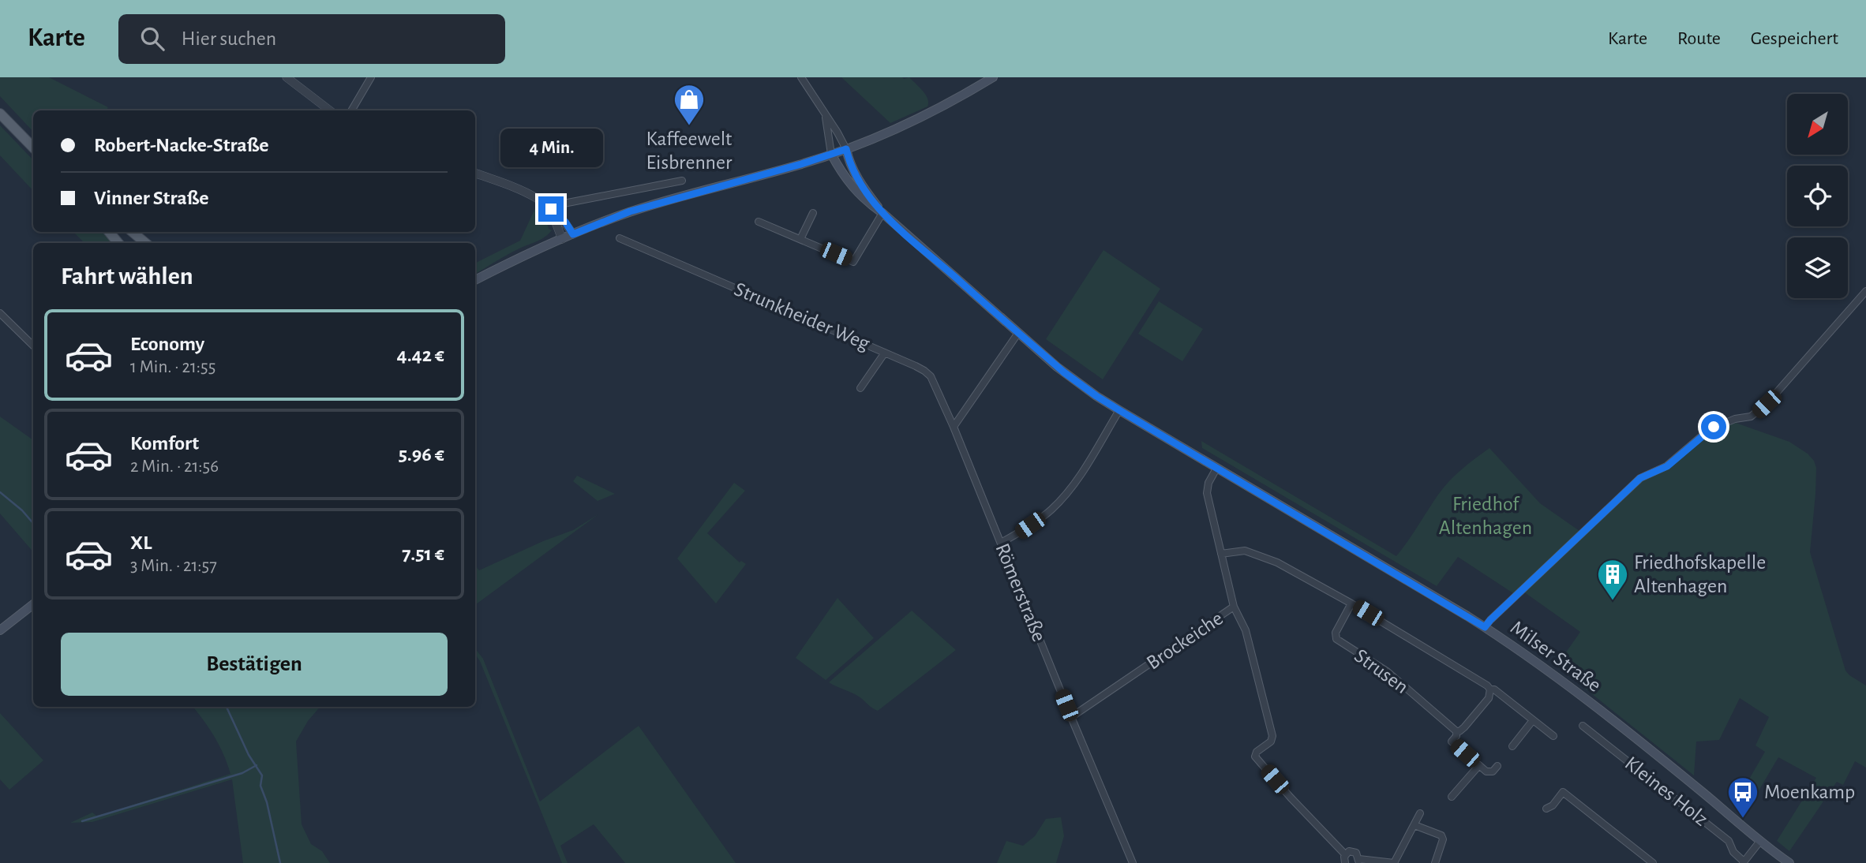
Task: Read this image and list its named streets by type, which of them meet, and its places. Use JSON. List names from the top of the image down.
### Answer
{
  "streets": {
    "main road": ["Milser Straße"],
    "street": [
      "Strunkheider Weg",
      "Römerstraße",
      "Brockeiche",
      "Strusen",
      "Kleines Holz"
    ]
  },
  "crossings": [
    ["Strunkheider Weg", "Römerstraße"],
    ["Römerstraße", "Brockeiche"],
    ["Brockeiche", "Milser Straße"],
    ["Brockeiche", "Strusen"]
  ],
  "parks": ["Friedhof Altenhagen"],
  "places": {
    "shop": ["Kaffeewelt Eisbrenner"],
    "building": ["Friedhofskapelle Altenhagen"],
    "bus stop": ["Moenkamp"]
  },
  "north": "bottom left",
  "page": {
    "header": "Karte",
    "search": "Hier suchen",
    "nav": ["Karte", "Route", "Gespeichert"],
    "banner": ["Robert-Nacke-Straße", "Vinner Straße"],
    "bubble": "4 Min.",
    "heading": "Fahrt wählen",
    "list": [
      {
        "name": "Economy",
        "note": "1 Min. · 21:55",
        "value": "4.42 €"
      },
      {
        "name": "Komfort",
        "note": "2 Min. · 21:56",
        "value": "5.96 €"
      },
      {
        "name": "XL",
        "note": "3 Min. · 21:57",
        "value": "7.51 €"
      }
    ],
    "buttons": "Bestätigen"
  }
}
